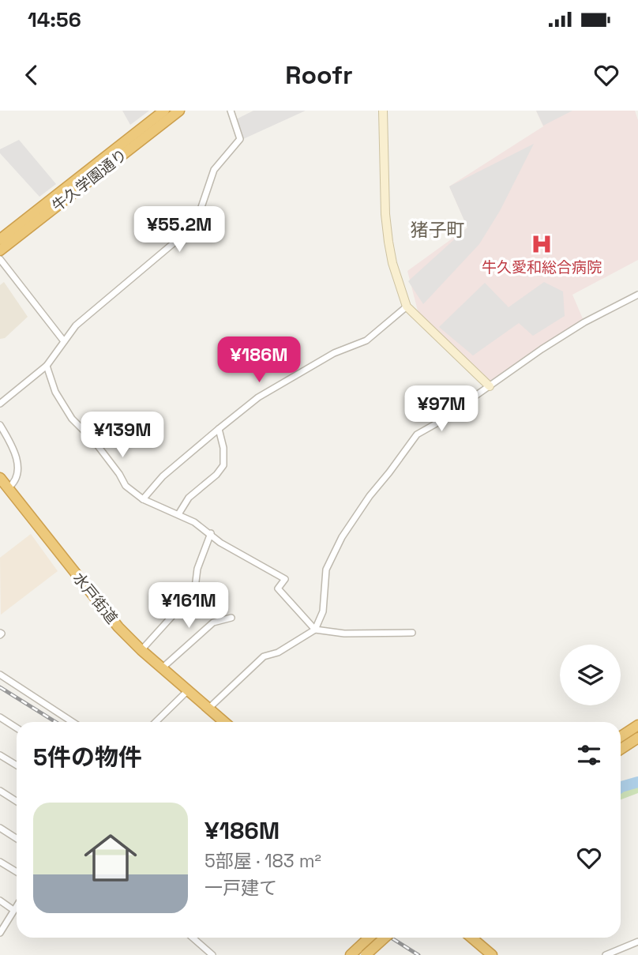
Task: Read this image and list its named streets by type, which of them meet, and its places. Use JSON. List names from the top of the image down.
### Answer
{
  "streets": {
    "highway": ["牛久学園通り", "水戸街道"]
  },
  "districts": ["猪子町"],
  "places": {
    "hospital": ["牛久愛和総合病院"]
  },
  "page": {
    "status": "14:56",
    "header": "Roofr",
    "price": [
      "¥55.2M",
      "¥186M",
      "¥97M",
      "¥139M",
      "¥161M"
    ],
    "heading": "5件の物件",
    "list": [
      {
        "name": "¥186M",
        "note": "5部屋 · 183 m² · 一戸建て"
      }
    ]
  }
}
